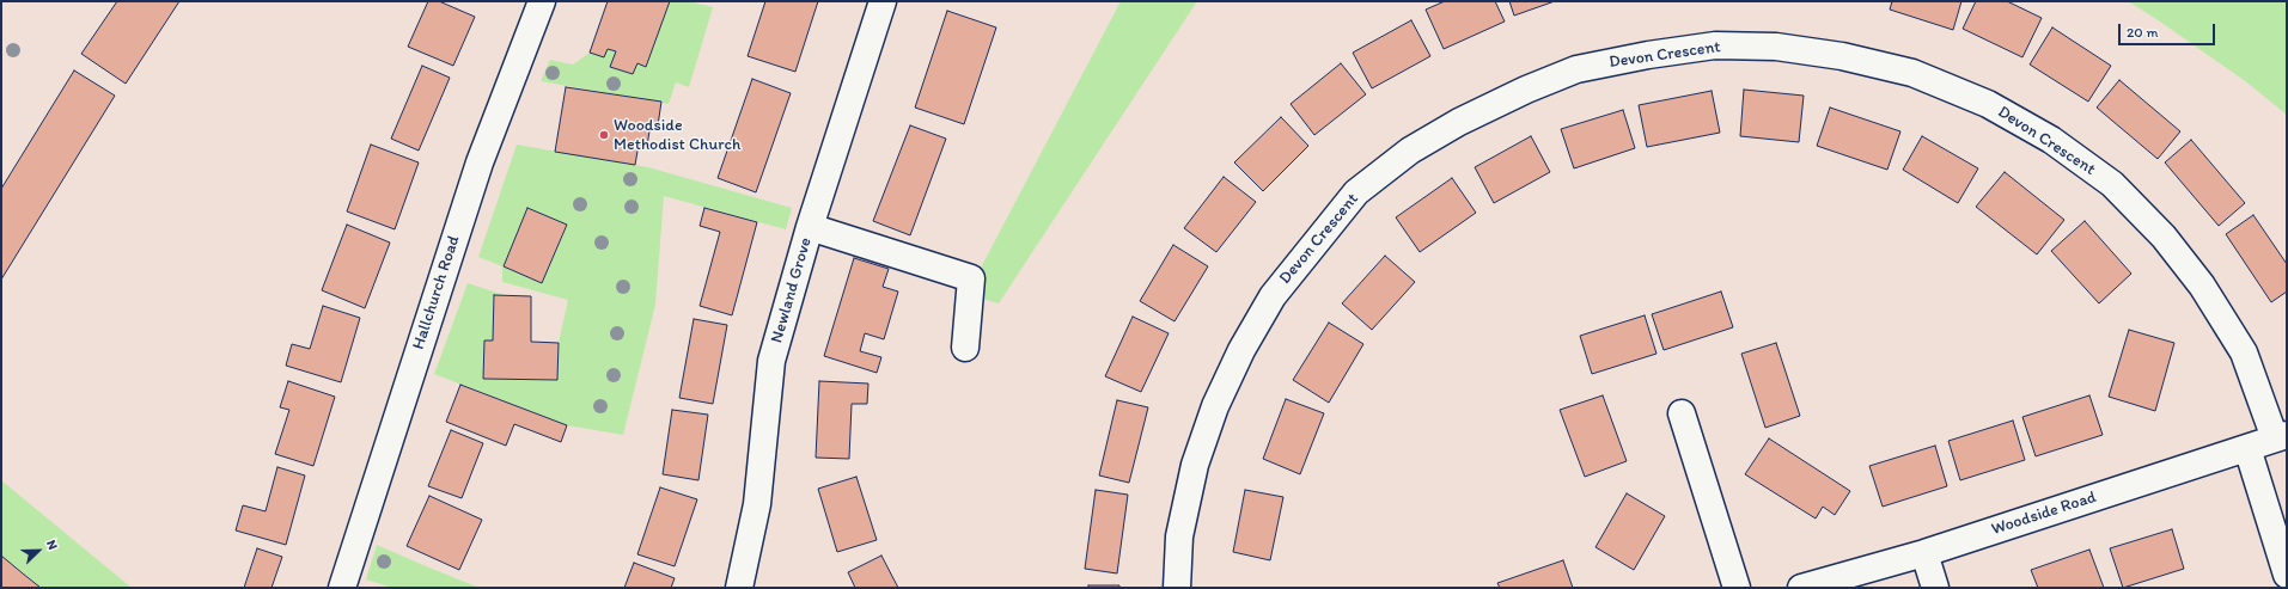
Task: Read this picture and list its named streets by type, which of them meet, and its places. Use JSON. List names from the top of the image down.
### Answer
{
  "streets": {
    "street": [
      "Devon Crescent",
      "Newland Grove",
      "Hallchurch Road",
      "Woodside Road"
    ]
  },
  "crossings": [
    ["Devon Crescent", "Woodside Road"]
  ],
  "places": ["Woodside Methodist Church"],
  "scale_bar": "20 m",
  "north": "top right"
}
